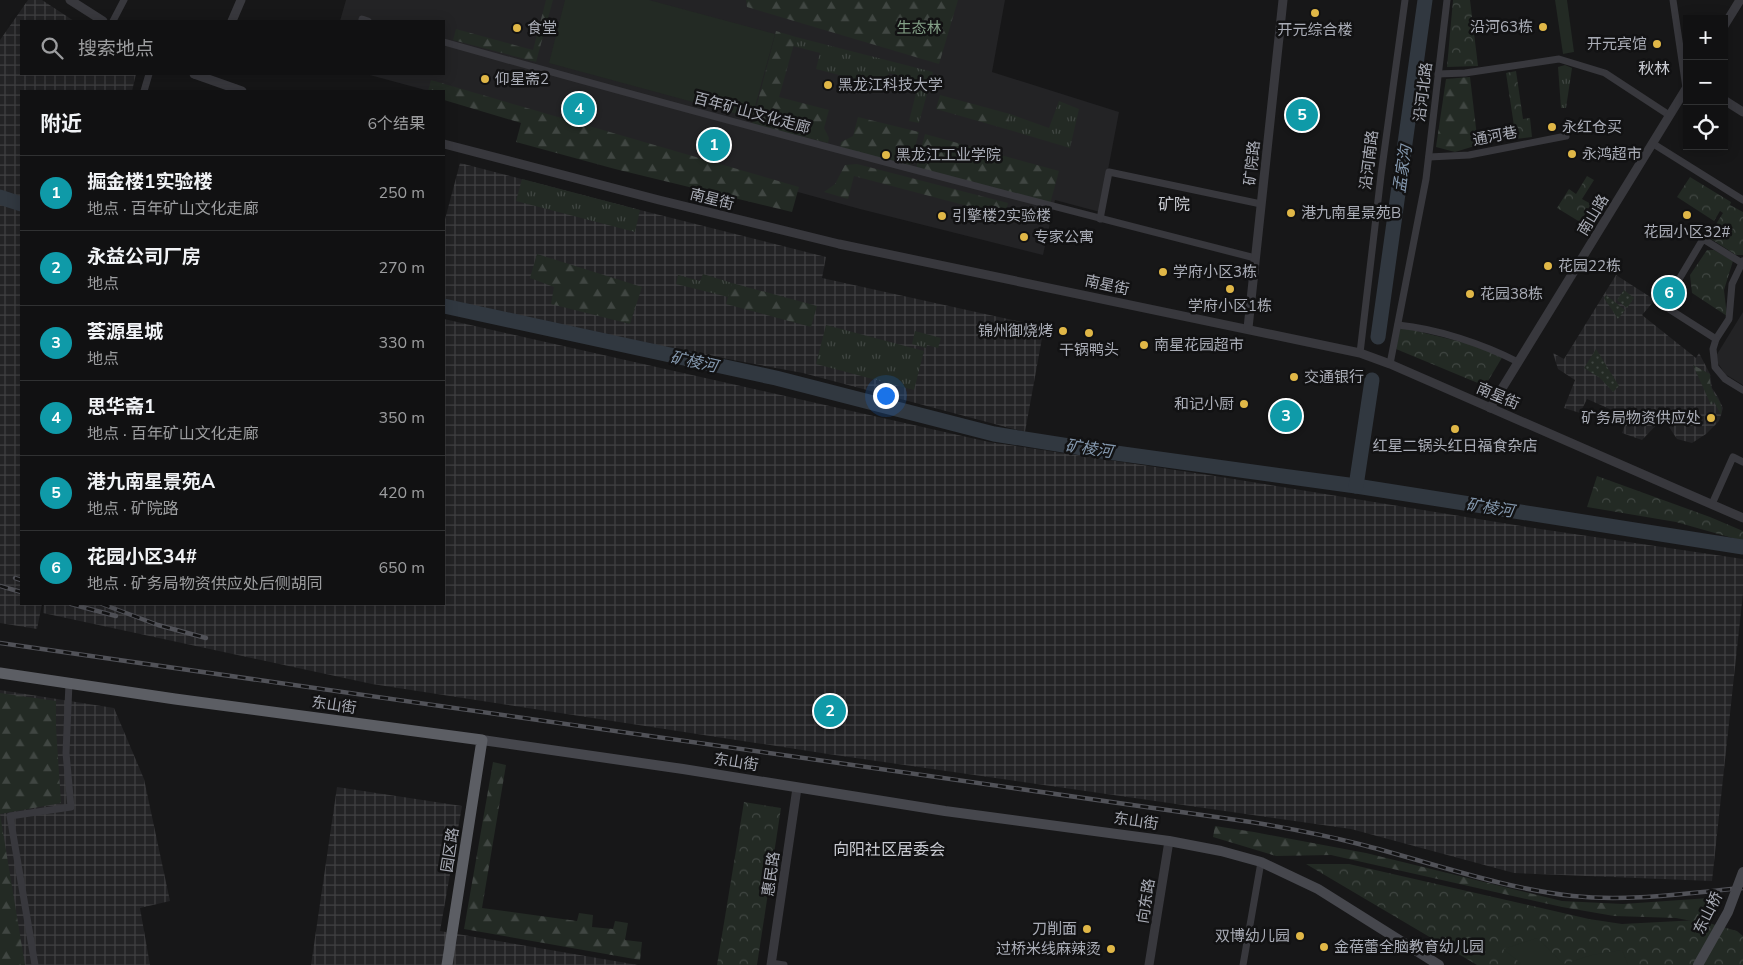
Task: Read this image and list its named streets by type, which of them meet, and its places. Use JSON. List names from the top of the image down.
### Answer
{
  "streets": {
    "highway": ["东山街", "园区路"],
    "main road": ["东山桥"],
    "street": [
      "沿河北路",
      "百年矿山文化走廊",
      "通河巷",
      "沿河南路",
      "矿院路",
      "南星街",
      "南山路",
      "惠民路",
      "向东路"
    ]
  },
  "crossings": [
    ["沿河北路", "通河巷"],
    ["沿河北路", "南星街"],
    ["百年矿山文化走廊", "矿院路"],
    ["沿河南路", "南星街"],
    ["矿院路", "南星街"],
    ["南星街", "南山路"],
    ["东山街", "园区路"],
    ["东山街", "惠民路"],
    ["东山街", "向东路"]
  ],
  "districts": ["秋林", "矿院", "向阳社区居委会"],
  "water": ["孟家沟", "矿棱河"],
  "parks": ["生态林"],
  "places": [
    "开元综合楼",
    "沿河63栋",
    "食堂",
    "开元宾馆",
    "仰星斋2",
    "黑龙江科技大学",
    "永红仓买",
    "永鸿超市",
    "黑龙江工业学院",
    "港九南星景苑B",
    "花园小区32#",
    "引擎楼2实验楼",
    "专家公寓",
    "花园22栋",
    "学府小区3栋",
    "学府小区1栋",
    "花园38栋",
    "锦州御烧烤",
    "干锅鸭头",
    "南星花园超市",
    "交通银行",
    "和记小厨",
    "矿务局物资供应处",
    "红星二锅头红日福食杂店",
    "刀削面",
    "双博幼儿园",
    "金蓓蕾全脑教育幼儿园",
    "过桥米线麻辣烫"
  ],
  "page": {
    "map_buttons": ["+", "−"],
    "search": "搜索地点",
    "heading": ["附近", "6个结果"],
    "pins": [
      "4",
      "5",
      "1",
      "6",
      "3",
      "2"
    ],
    "list": [
      {
        "mark": "1",
        "name": "掘金楼1实验楼",
        "note": "地点 · 百年矿山文化走廊",
        "value": "250 m"
      },
      {
        "mark": "2",
        "name": "永益公司厂房",
        "note": "地点",
        "value": "270 m"
      },
      {
        "mark": "3",
        "name": "荟源星城",
        "note": "地点",
        "value": "330 m"
      },
      {
        "mark": "4",
        "name": "思华斋1",
        "note": "地点 · 百年矿山文化走廊",
        "value": "350 m"
      },
      {
        "mark": "5",
        "name": "港九南星景苑A",
        "note": "地点 · 矿院路",
        "value": "420 m"
      },
      {
        "mark": "6",
        "name": "花园小区34#",
        "note": "地点 · 矿务局物资供应处后侧胡同",
        "value": "650 m"
      }
    ]
  }
}
